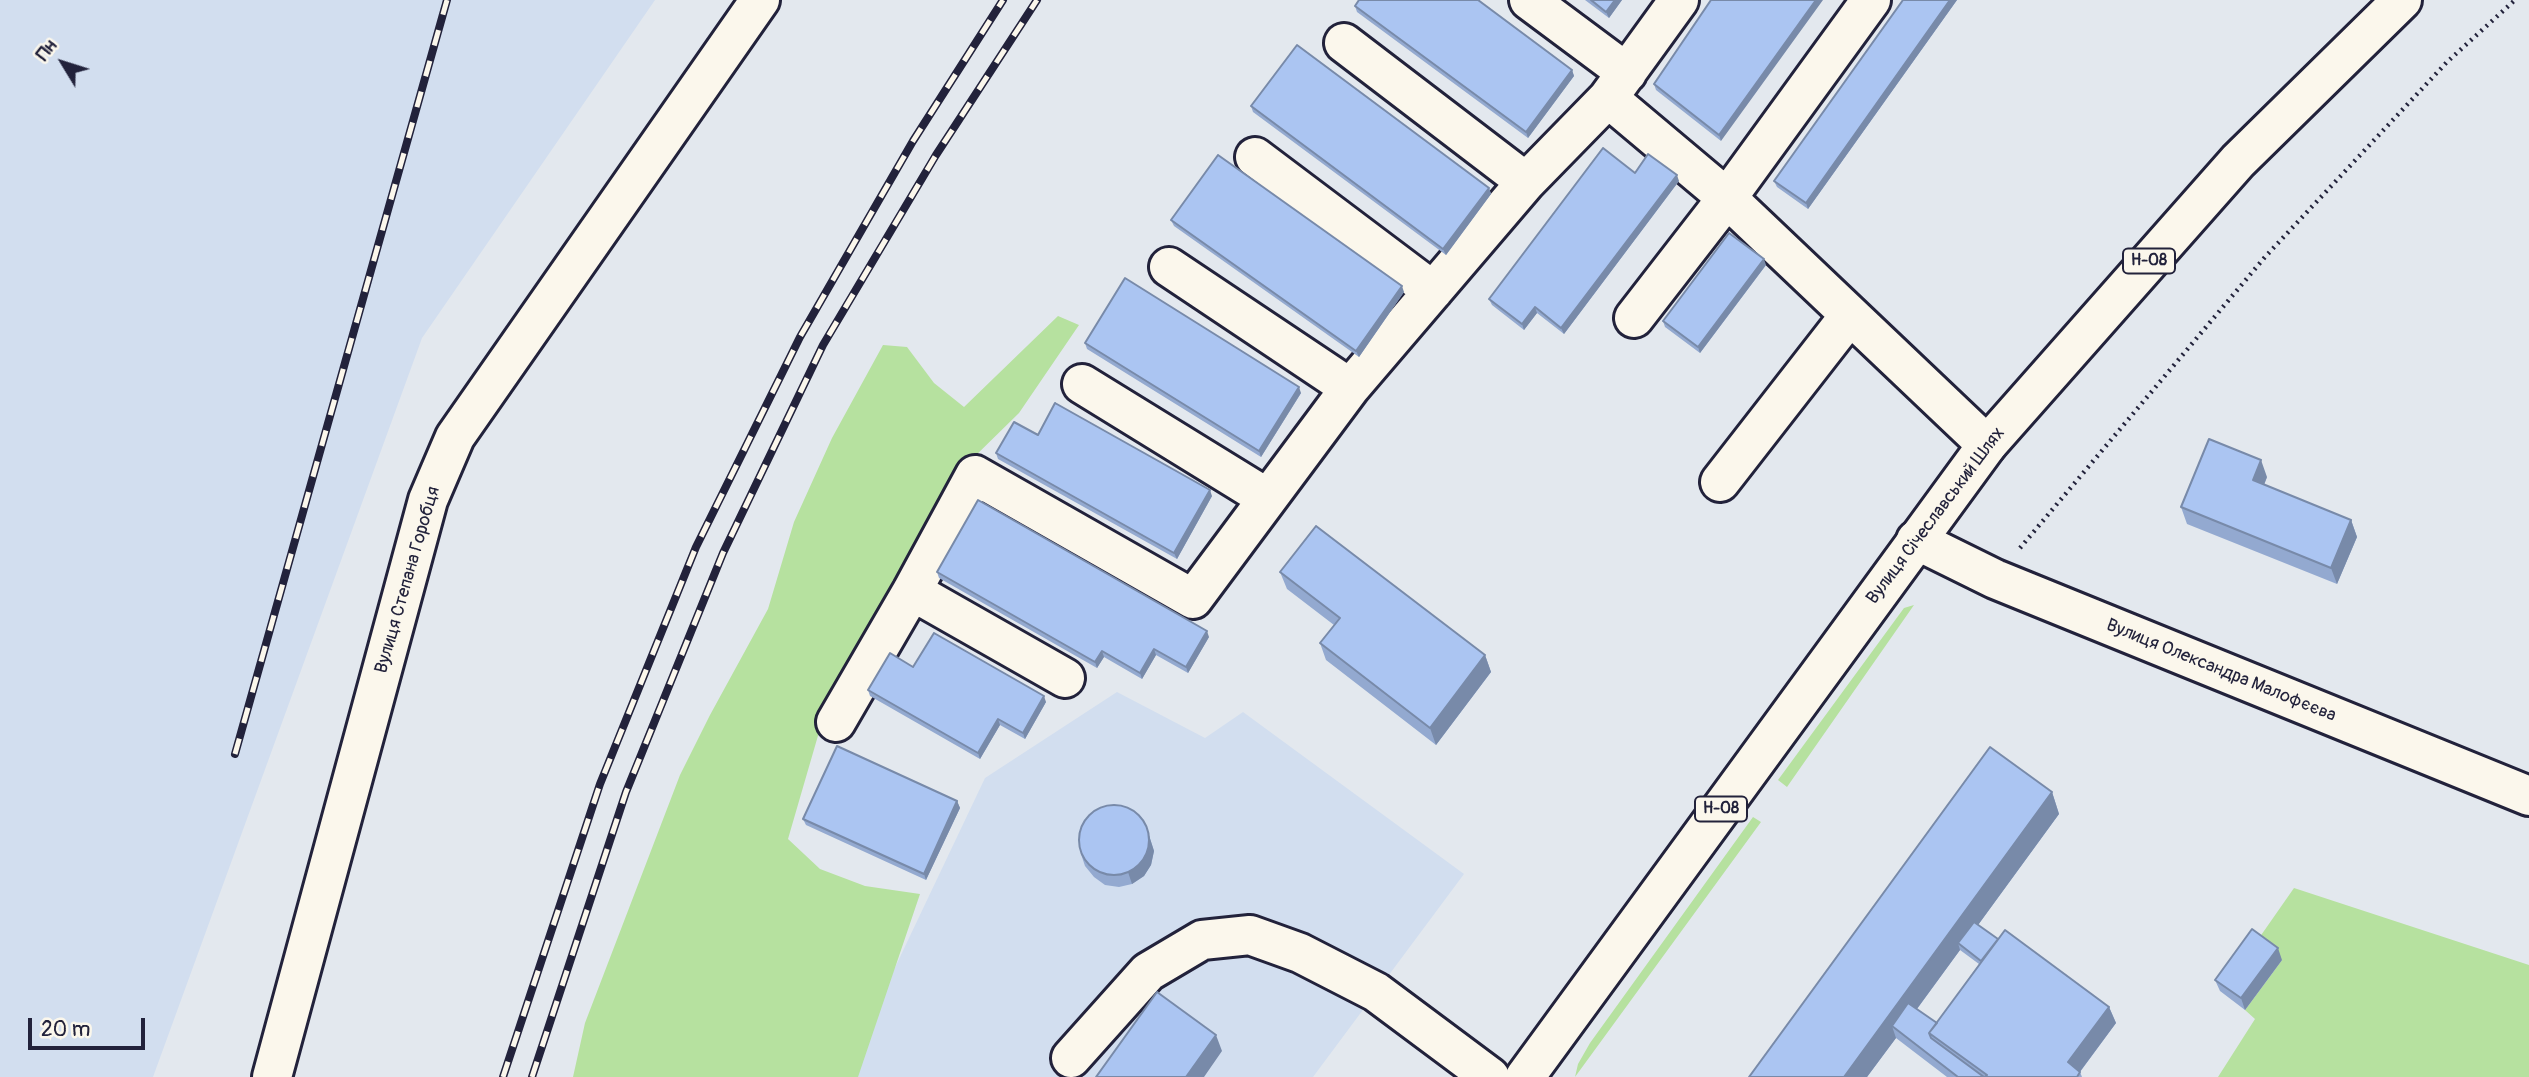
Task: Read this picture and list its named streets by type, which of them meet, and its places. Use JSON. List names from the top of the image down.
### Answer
{
  "streets": {
    "street": [
      "Н-08",
      "Вулиця Січеславський Шлях",
      "Вулиця Степана Горобця",
      "Вулиця Олександра Малофєєва"
    ]
  },
  "crossings": [
    ["Вулиця Січеславський Шлях", "Вулиця Олександра Малофєєва"]
  ],
  "scale_bar": "20 m",
  "north": "top left"
}
